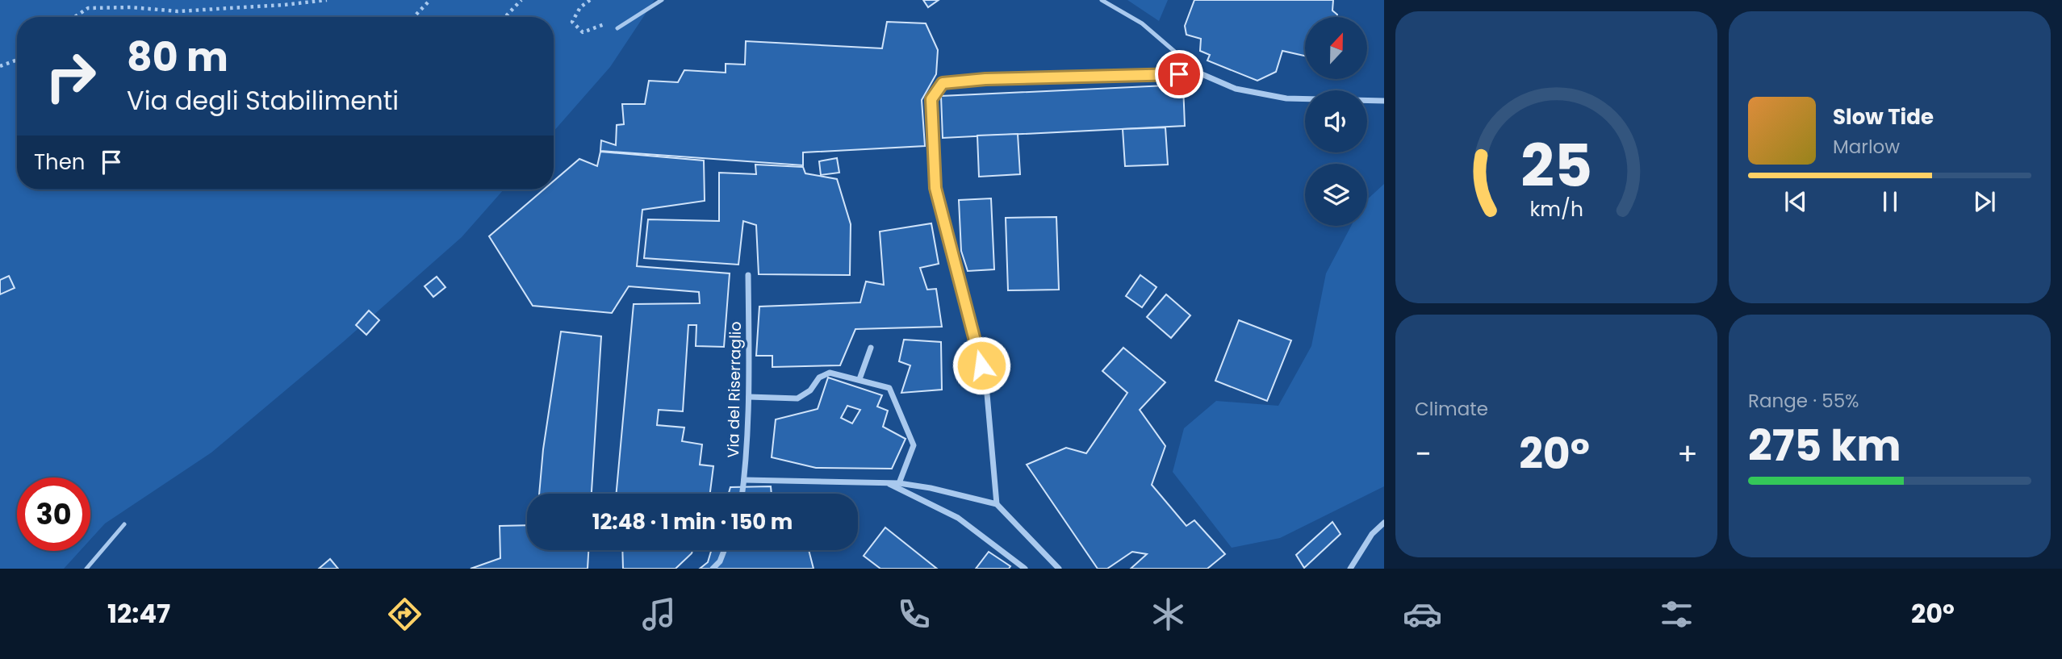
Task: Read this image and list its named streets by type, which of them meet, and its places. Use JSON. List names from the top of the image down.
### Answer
{
  "streets": {
    "street": ["Via del Riserraglio"]
  },
  "north": "top",
  "page": {
    "turn": ["80 m", "Via degli Stabilimenti"],
    "song": ["Slow Tide", "Marlow"],
    "then": "Then",
    "tile": [
      "Climate",
      ["Range · 55%", "275 km"]
    ],
    "heat": ["−", "20°", "+"],
    "limit": "30",
    "trip": "12:48 · 1 min · 150 m",
    "tabs": ["12:47", "20°"],
    "gauge": ["25", "km/h"]
  }
}
